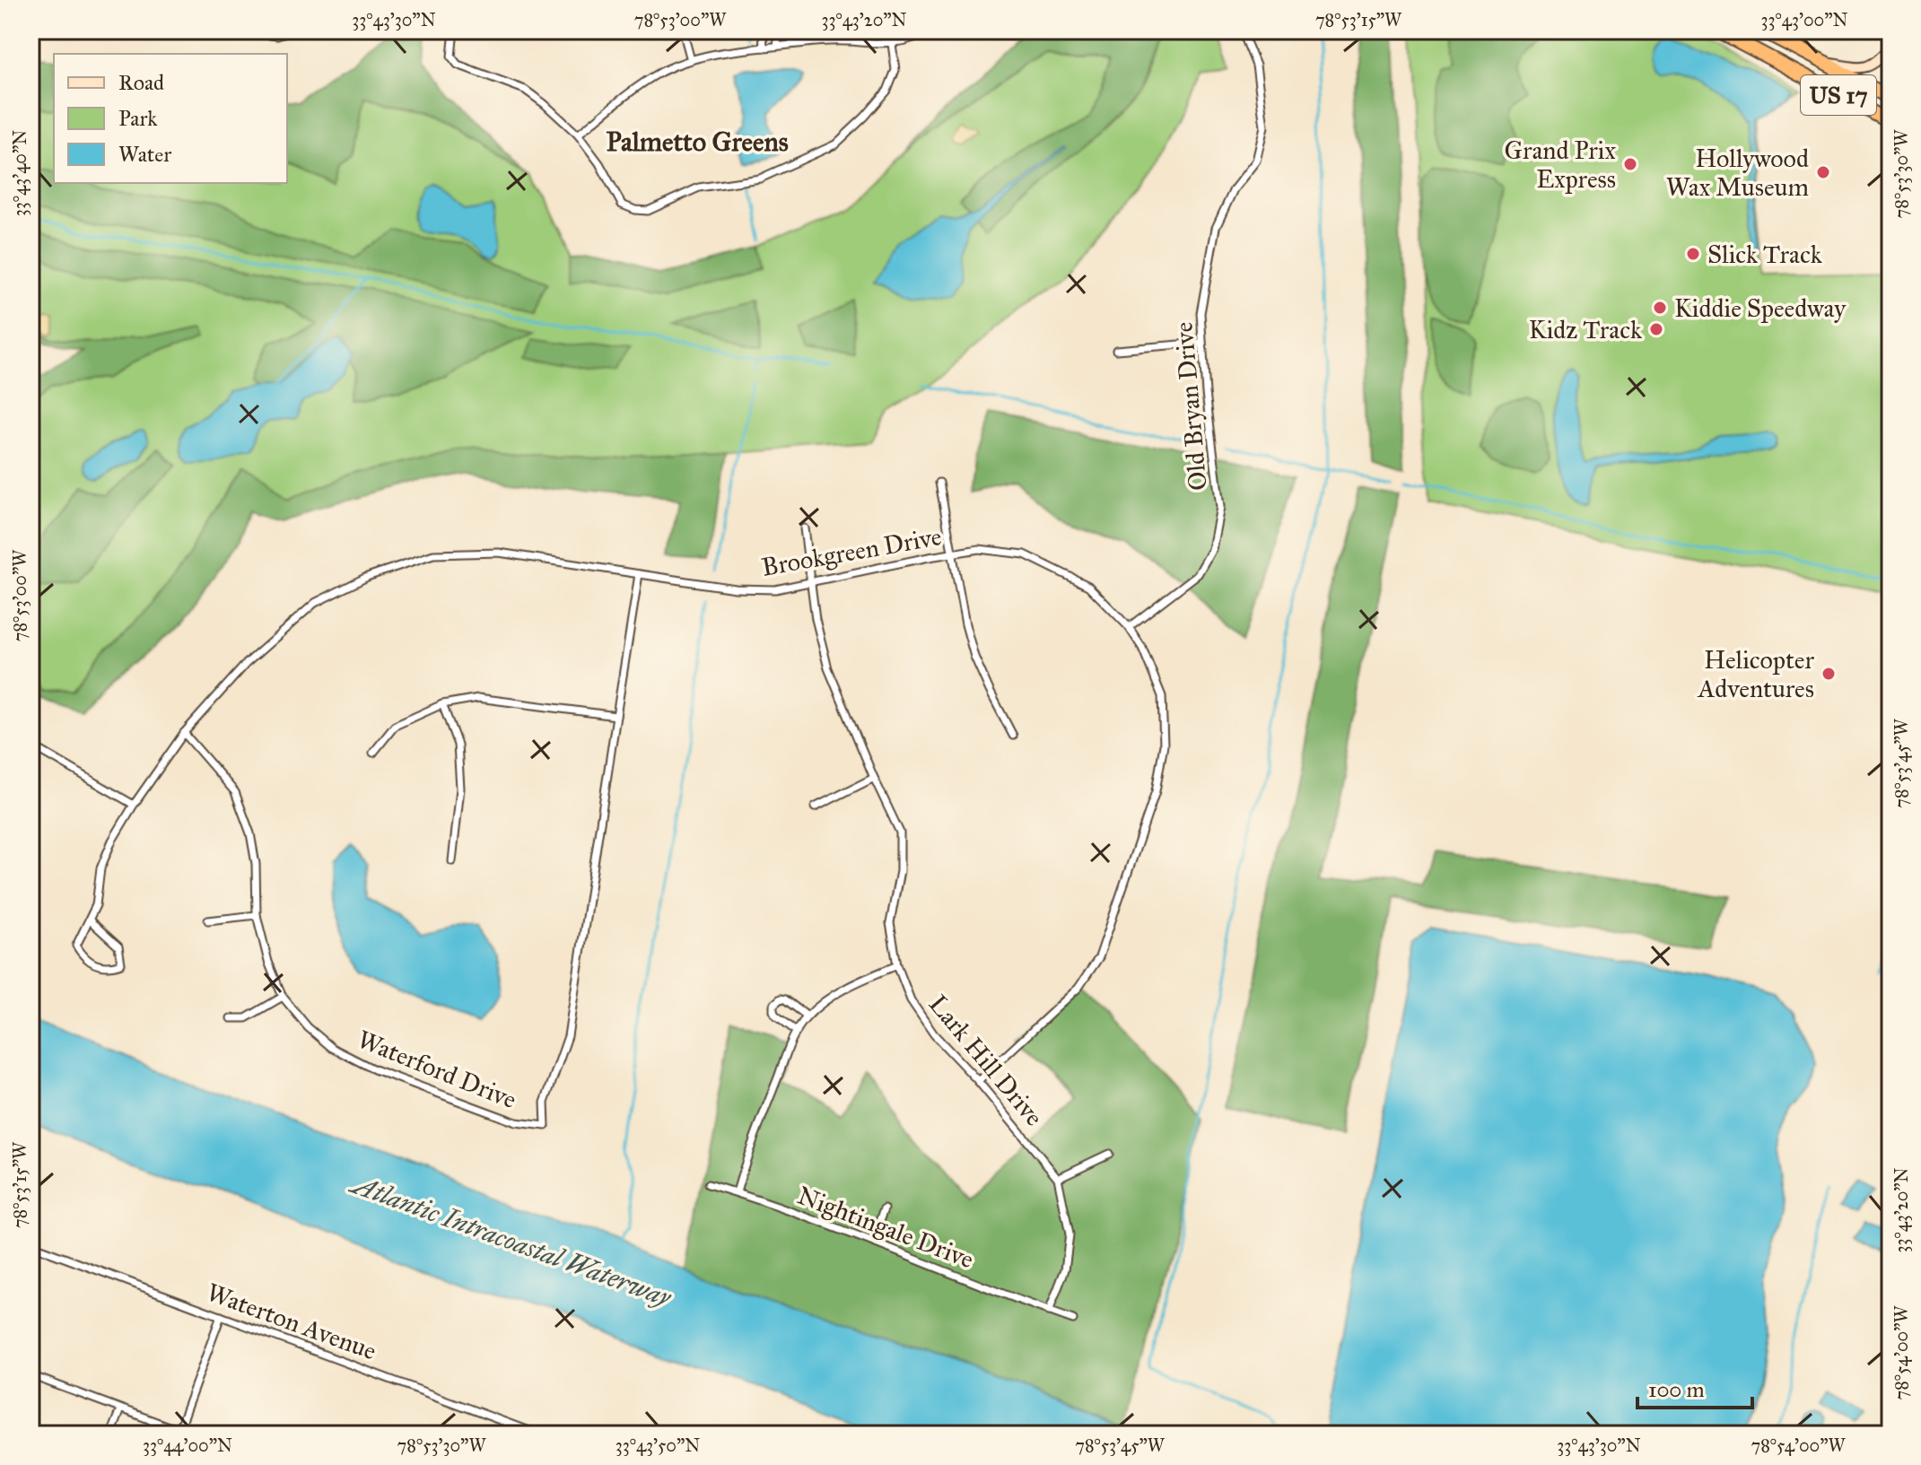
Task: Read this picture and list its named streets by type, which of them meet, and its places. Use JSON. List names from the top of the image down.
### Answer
{
  "streets": {
    "highway": ["US 17"],
    "street": [
      "Old Bryan Drive",
      "Brookgreen Drive",
      "Lark Hill Drive",
      "Waterford Drive",
      "Nightingale Drive",
      "Waterton Avenue"
    ]
  },
  "crossings": [
    ["Old Bryan Drive", "Brookgreen Drive"],
    ["Brookgreen Drive", "Lark Hill Drive"],
    ["Brookgreen Drive", "Waterford Drive"],
    ["Lark Hill Drive", "Nightingale Drive"]
  ],
  "districts": ["Palmetto Greens"],
  "water": ["Atlantic Intracoastal Waterway"],
  "places": [
    "Grand Prix Express",
    "Hollywood Wax Museum",
    "Slick Track",
    "Kiddie Speedway",
    "Kidz Track",
    "Helicopter Adventures"
  ],
  "legend": ["Road", "Park", "Water"],
  "scale_bar": "100 m",
  "coordinates": [
    "33°43'30\"N",
    "78°53'00\"W",
    "33°43'20\"N",
    "78°53'15\"W",
    "33°43'00\"N",
    "33°43'40\"N",
    "78°53'30\"W",
    "78°53'45\"W",
    "78°54'00\"W",
    "33°44'00\"N",
    "33°43'50\"N"
  ]
}
